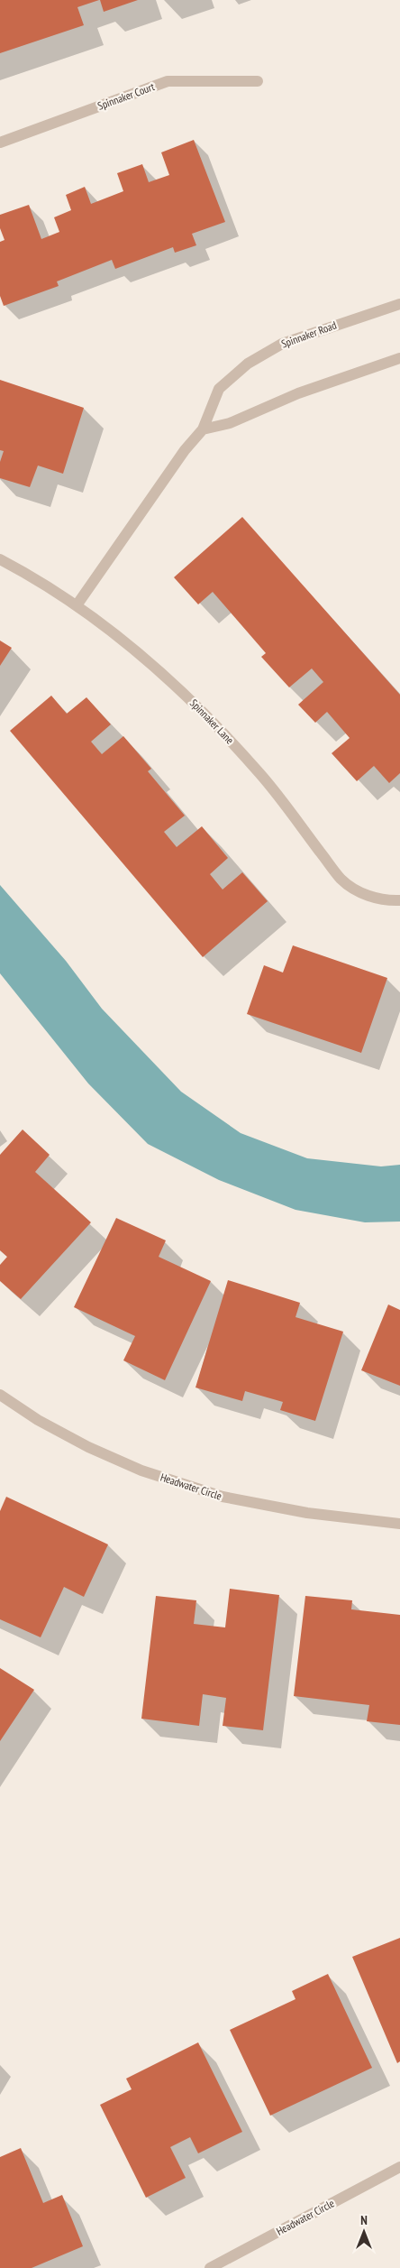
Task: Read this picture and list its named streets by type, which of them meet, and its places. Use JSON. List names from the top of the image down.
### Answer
{
  "streets": {
    "street": [
      "Spinnaker Court",
      "Spinnaker Road",
      "Spinnaker Lane",
      "Headwater Circle"
    ]
  },
  "crossings": [
    ["Spinnaker Road", "Spinnaker Lane"]
  ],
  "north": "top"
}
